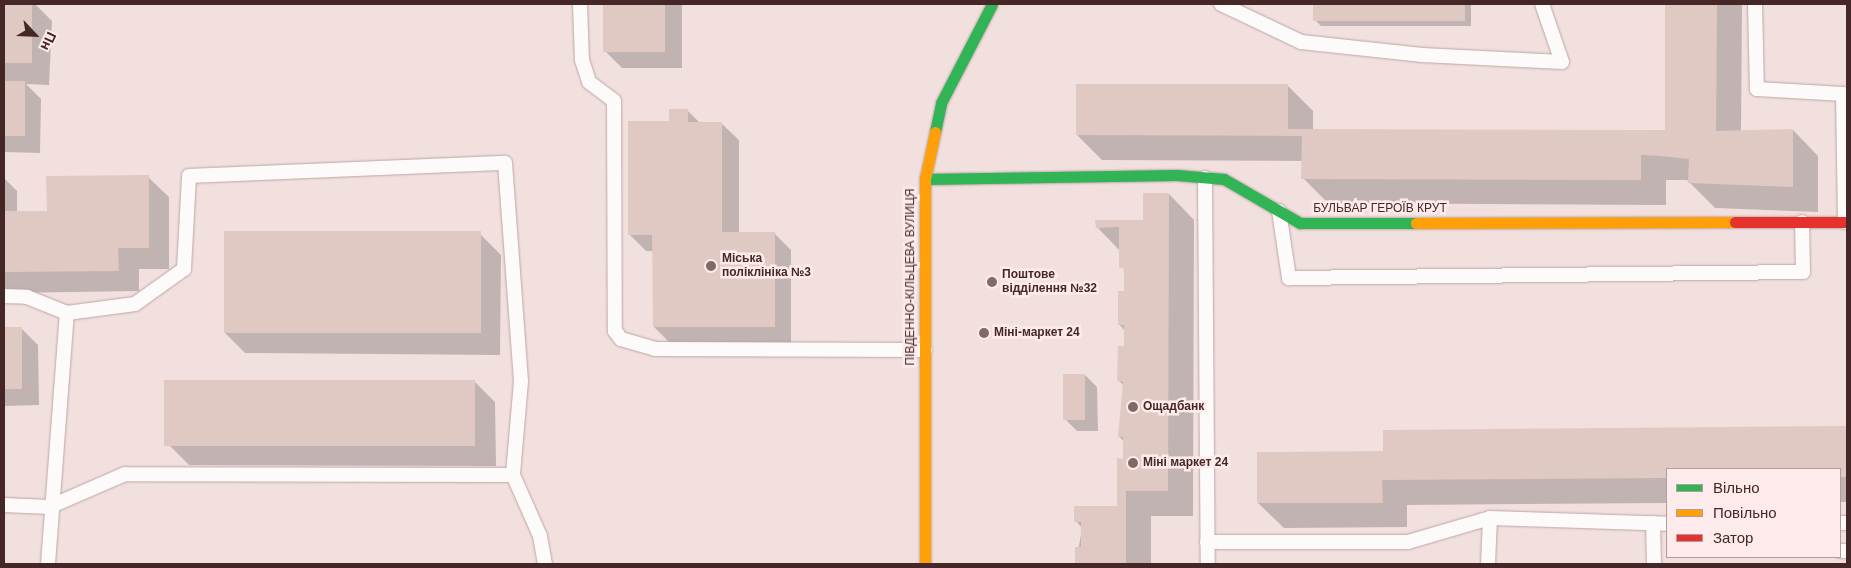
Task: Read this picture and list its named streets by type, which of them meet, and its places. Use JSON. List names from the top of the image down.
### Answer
{
  "streets": {
    "street": ["БУЛЬВАР ГЕРОЇВ КРУТ", "ПІВДЕННО-КІЛЬЦЕВА ВУЛИЦЯ"]
  },
  "crossings": [
    ["БУЛЬВАР ГЕРОЇВ КРУТ", "ПІВДЕННО-КІЛЬЦЕВА ВУЛИЦЯ"]
  ],
  "places": [
    "Міська поліклініка №3",
    "Поштове відділення №32",
    "Міні-маркет 24",
    "Ощадбанк",
    "Міні маркет 24"
  ],
  "legend": ["Вільно", "Повільно", "Затор"],
  "north": "bottom right"
}
